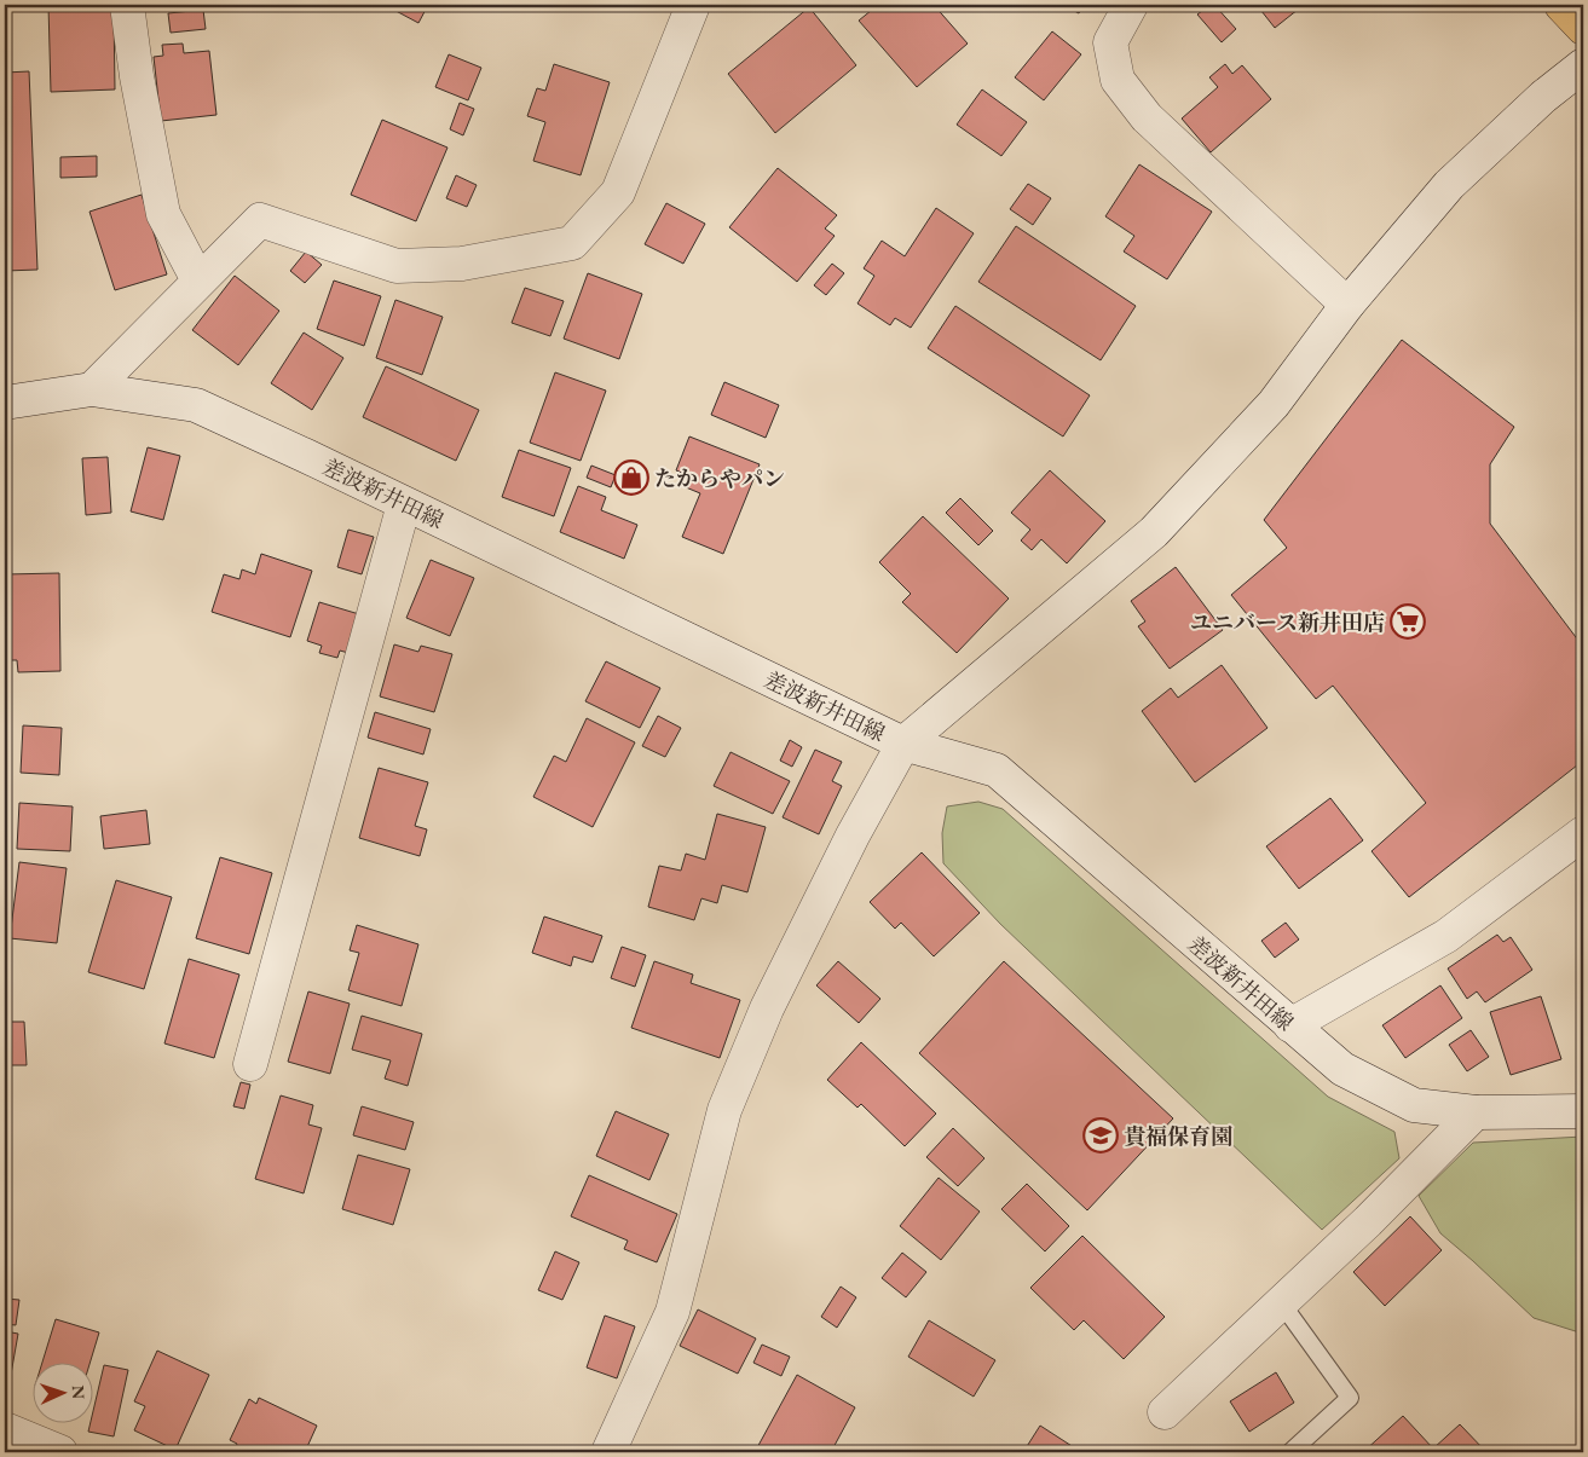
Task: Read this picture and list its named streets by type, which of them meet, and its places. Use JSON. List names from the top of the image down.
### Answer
{
  "streets": {
    "street": ["差波新井田線"]
  },
  "places": {
    "shop": ["たからやパン"],
    "supermarket": ["ユニバース新井田店"],
    "school or university": ["貴福保育園"]
  },
  "north": "right"
}
